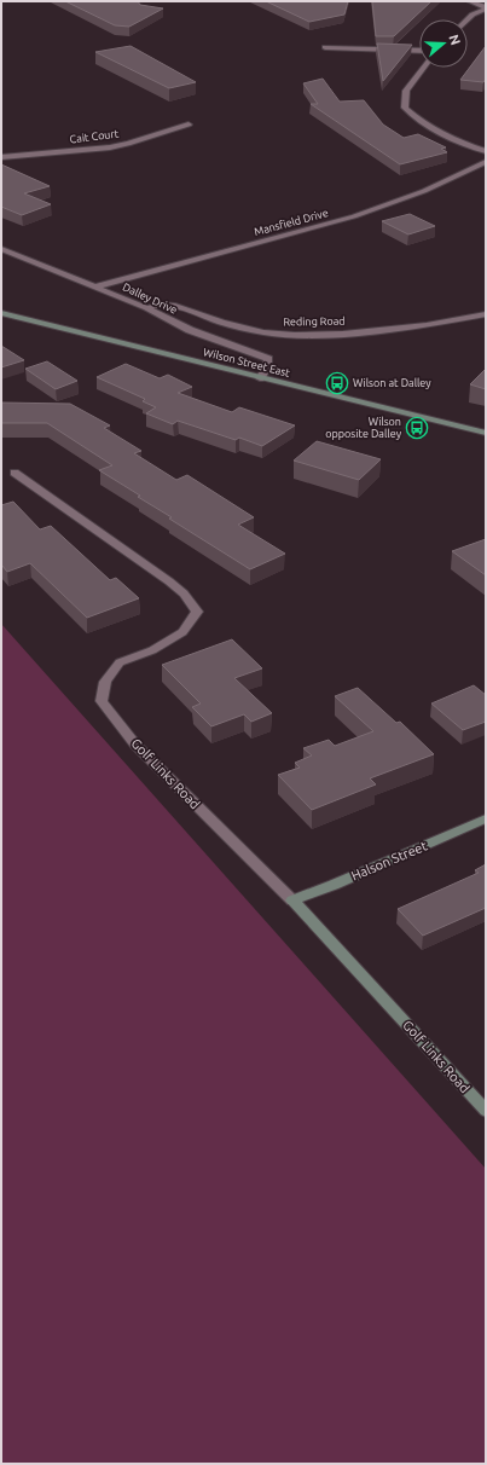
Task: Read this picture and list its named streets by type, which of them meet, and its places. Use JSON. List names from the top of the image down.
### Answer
{
  "streets": {
    "main road": ["Wilson Street East", "Golf Links Road", "Halson Street"],
    "street": [
      "Cait Court",
      "Mansfield Drive",
      "Dalley Drive",
      "Reding Road"
    ]
  },
  "crossings": [
    ["Mansfield Drive", "Dalley Drive"],
    ["Dalley Drive", "Reding Road"],
    ["Dalley Drive", "Wilson Street East"],
    ["Golf Links Road", "Halson Street"]
  ],
  "places": {
    "bus stop": ["Wilson at Dalley", "Wilson opposite Dalley"]
  },
  "north": "right"
}
